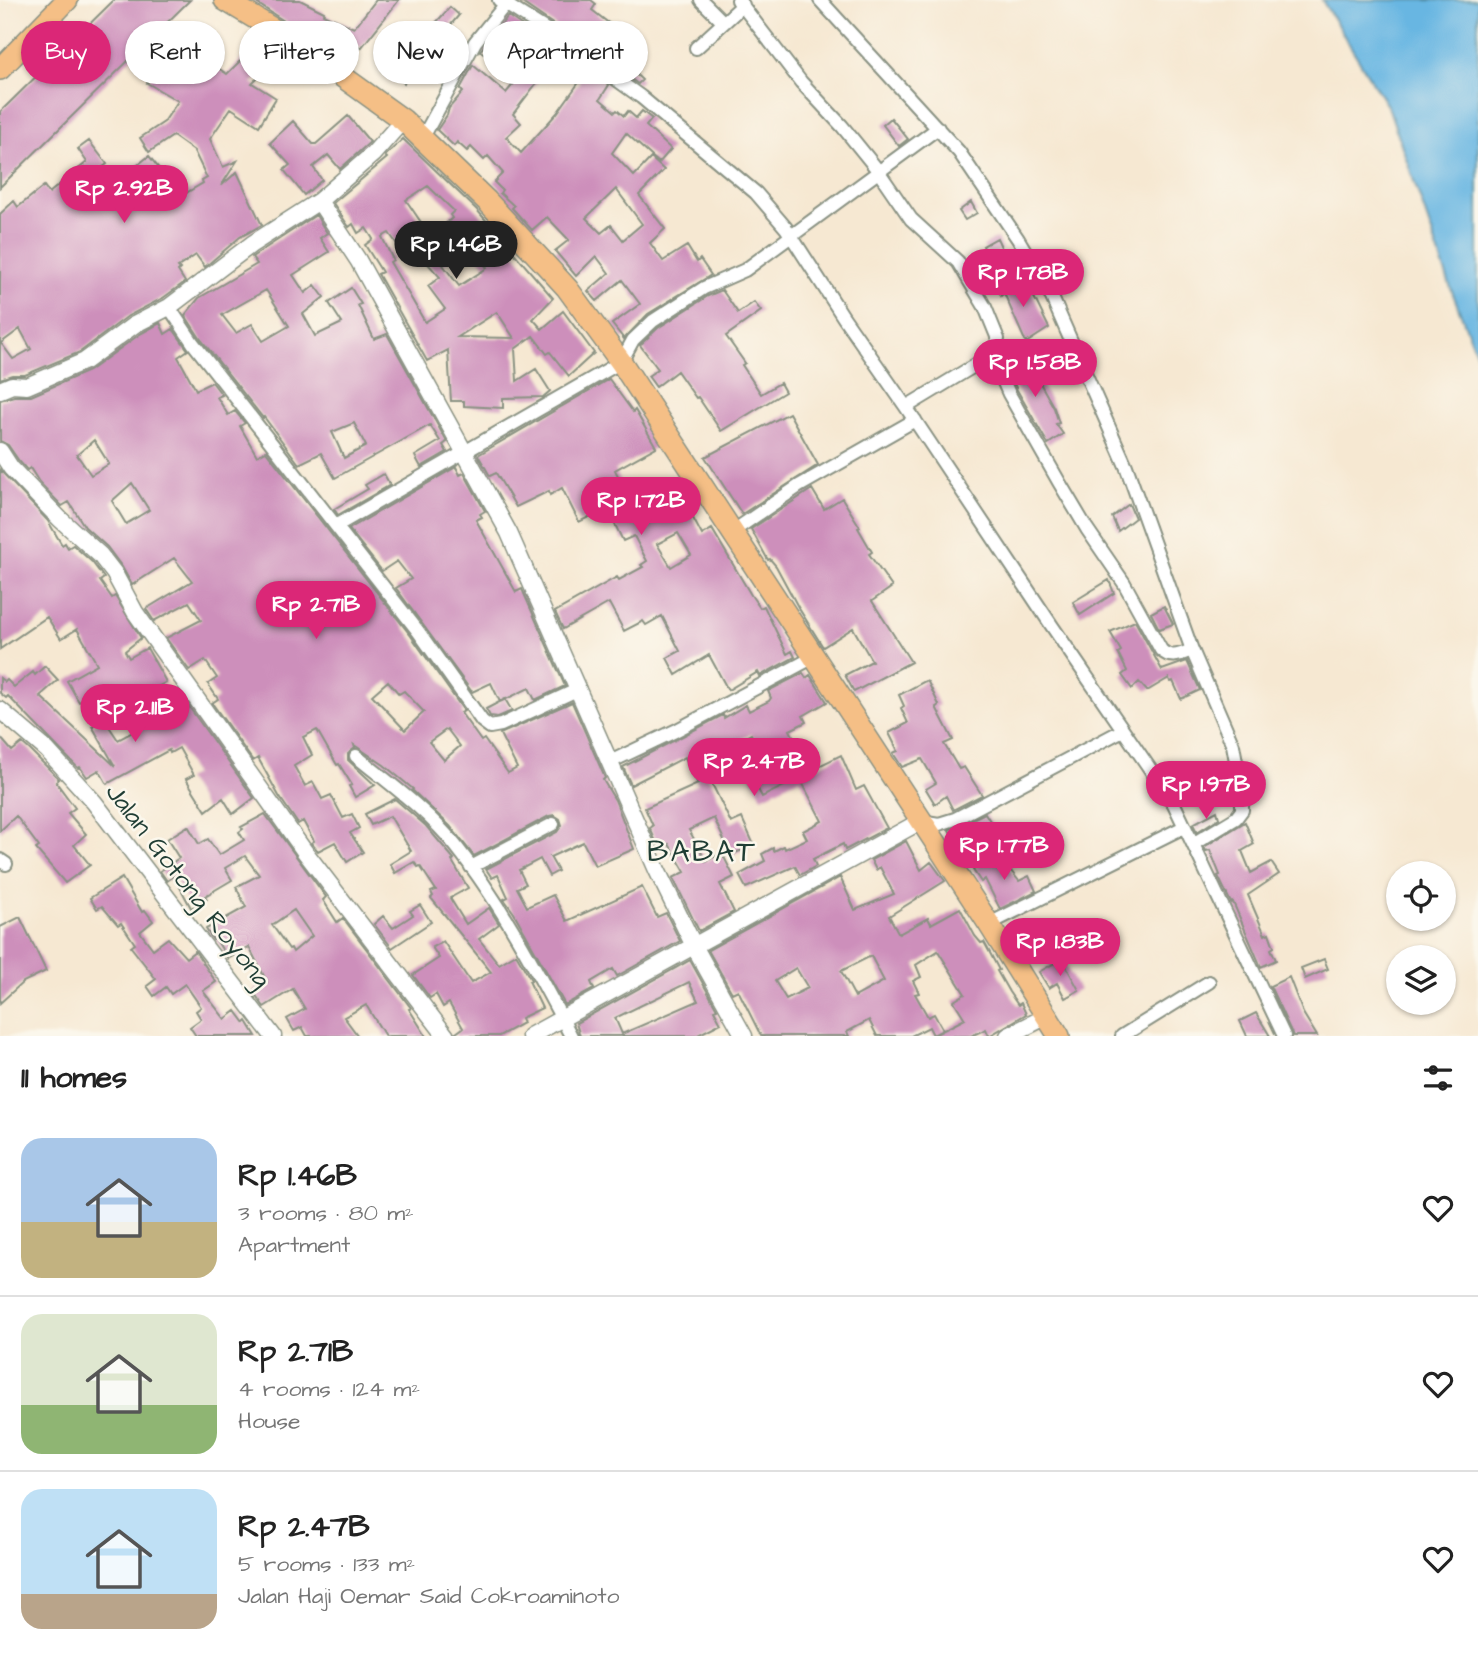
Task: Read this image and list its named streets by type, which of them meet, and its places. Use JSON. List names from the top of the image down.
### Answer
{
  "streets": {
    "street": ["Jalan Gotong Royong"]
  },
  "districts": ["BABAT"],
  "page": {
    "chip": [
      "Buy",
      "Rent",
      "Filters",
      "New",
      "Apartment"
    ],
    "price": [
      "Rp 2.92B",
      "Rp 1.46B",
      "Rp 1.78B",
      "Rp 1.58B",
      "Rp 1.72B",
      "Rp 2.71B",
      "Rp 2.11B",
      "Rp 2.47B",
      "Rp 1.97B",
      "Rp 1.77B",
      "Rp 1.83B"
    ],
    "heading": "11 homes",
    "list": [
      {
        "name": "Rp 1.46B",
        "note": "3 rooms · 80 m² · Apartment"
      },
      {
        "name": "Rp 2.71B",
        "note": "4 rooms · 124 m² · House"
      },
      {
        "name": "Rp 2.47B",
        "note": "5 rooms · 133 m² · Jalan Haji Oemar Said Cokroaminoto"
      }
    ]
  }
}
